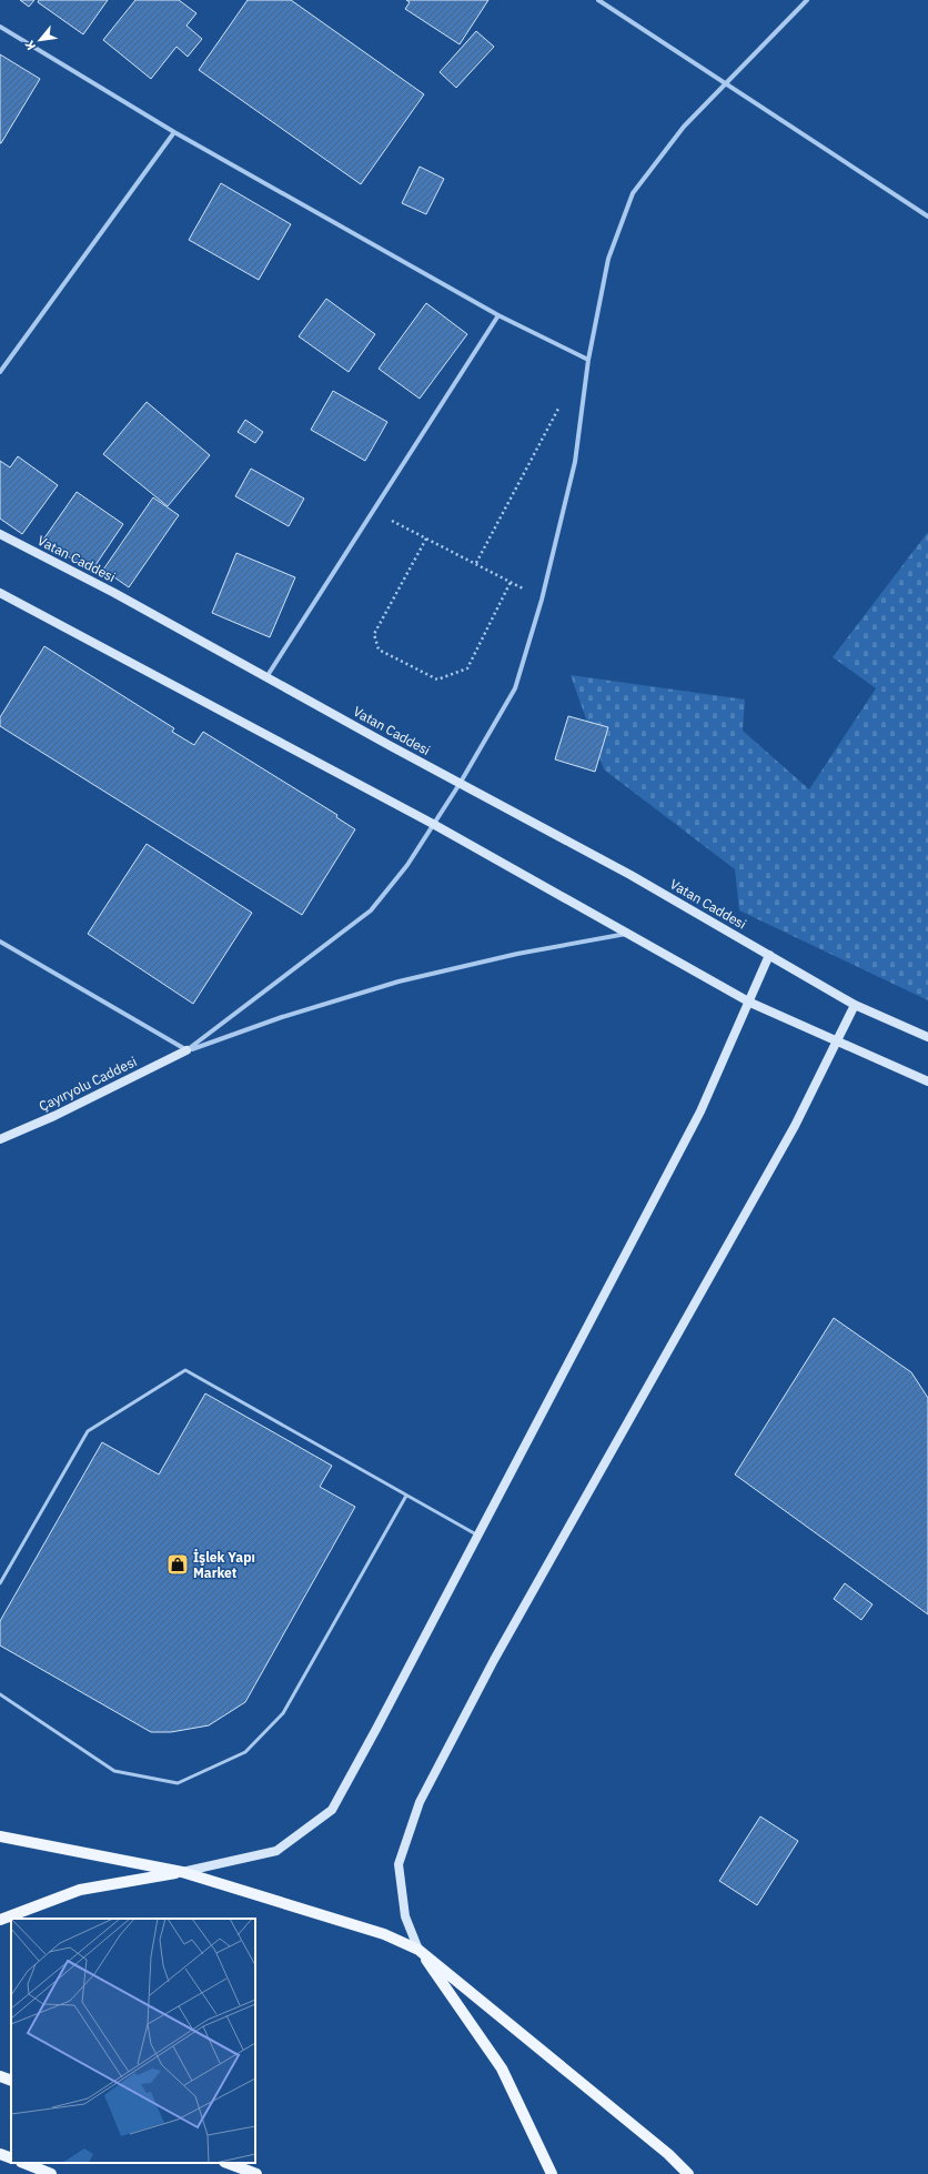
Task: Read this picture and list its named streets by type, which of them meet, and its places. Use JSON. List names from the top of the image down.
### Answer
{
  "streets": {
    "main road": ["Vatan Caddesi", "Çayıryolu Caddesi"]
  },
  "places": {
    "shop": ["İşlek Yapı Market"]
  },
  "north": "bottom left"
}
